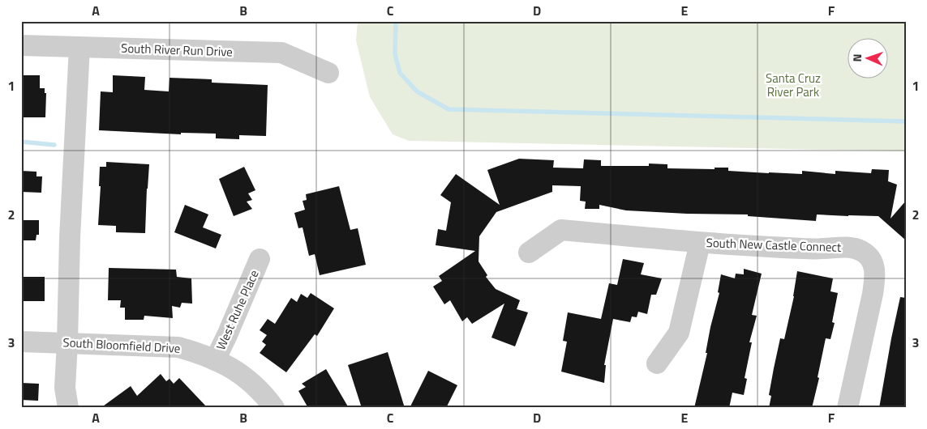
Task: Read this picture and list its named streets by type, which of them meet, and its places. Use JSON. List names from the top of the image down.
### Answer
{
  "streets": {
    "street": [
      "South River Run Drive",
      "South New Castle Connect",
      "West Ruhe Place",
      "South Bloomfield Drive"
    ]
  },
  "crossings": [
    ["West Ruhe Place", "South Bloomfield Drive"]
  ],
  "parks": ["Santa Cruz River Park"],
  "north": "left",
  "grid": {
    "columns": [
      "A",
      "B",
      "C",
      "D",
      "E",
      "F"
    ],
    "rows": ["1", "2", "3"]
  }
}
